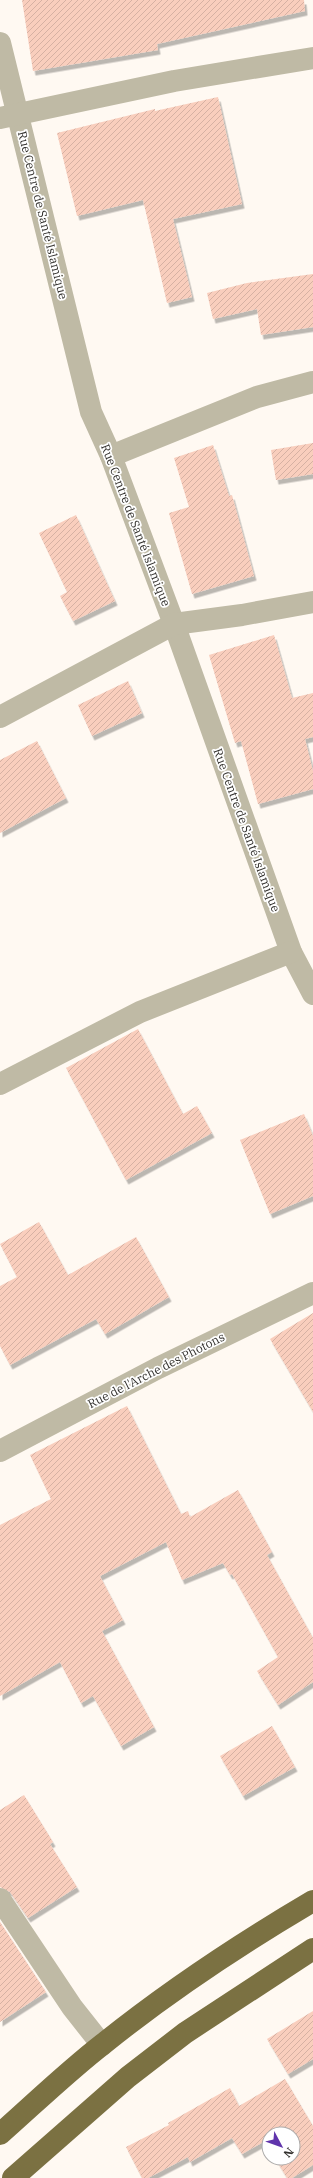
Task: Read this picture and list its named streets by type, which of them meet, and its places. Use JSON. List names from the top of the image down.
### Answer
{
  "streets": {
    "street": ["Rue Centre de Santé Islamique", "Rue de l'Arche des Photons"]
  },
  "north": "bottom right"
}
